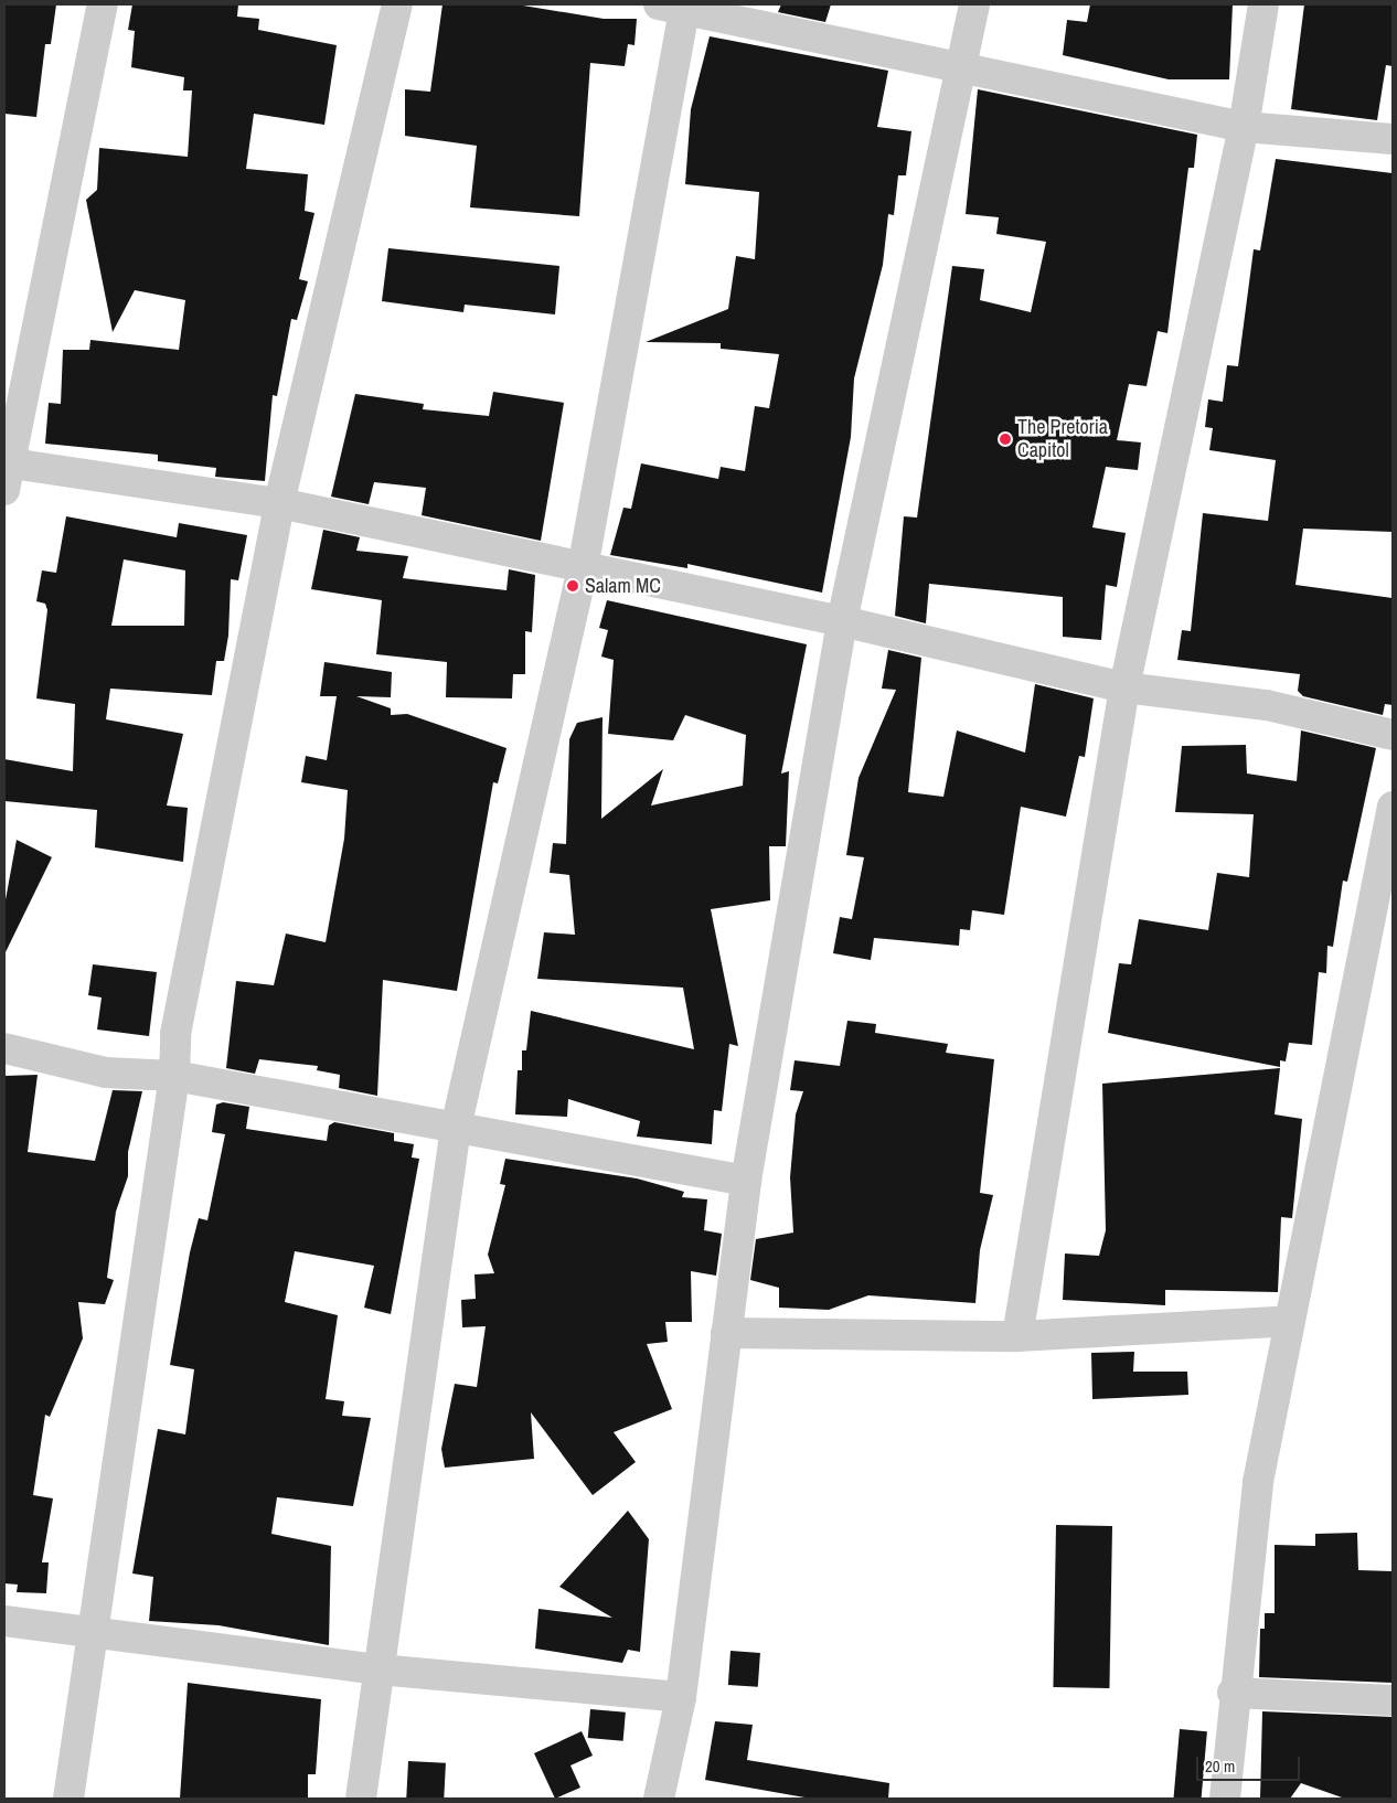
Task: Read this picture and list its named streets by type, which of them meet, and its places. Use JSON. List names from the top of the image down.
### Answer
{
  "places": ["The Pretoria Capitol", "Salam MC"],
  "scale_bar": "20 m"
}
